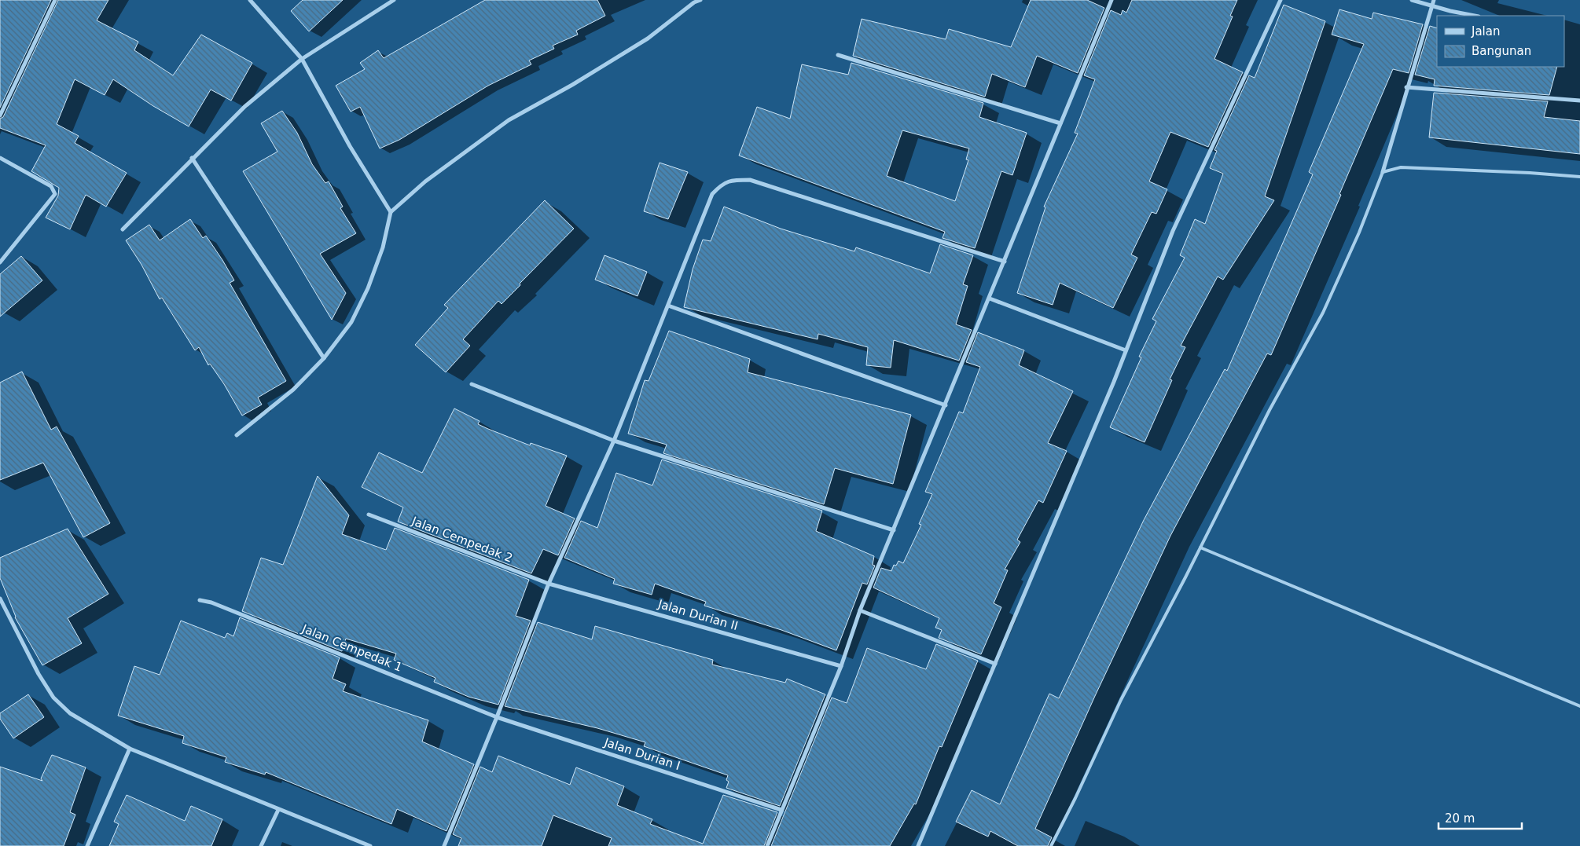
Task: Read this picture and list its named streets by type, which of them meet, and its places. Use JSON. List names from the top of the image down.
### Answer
{
  "streets": {
    "street": [
      "Jalan Cempedak 2",
      "Jalan Durian II",
      "Jalan Cempedak 1",
      "Jalan Durian I"
    ]
  },
  "crossings": [
    ["Jalan Cempedak 2", "Jalan Durian II"],
    ["Jalan Cempedak 1", "Jalan Durian I"]
  ],
  "legend": ["Jalan", "Bangunan"],
  "scale_bar": "20 m"
}
